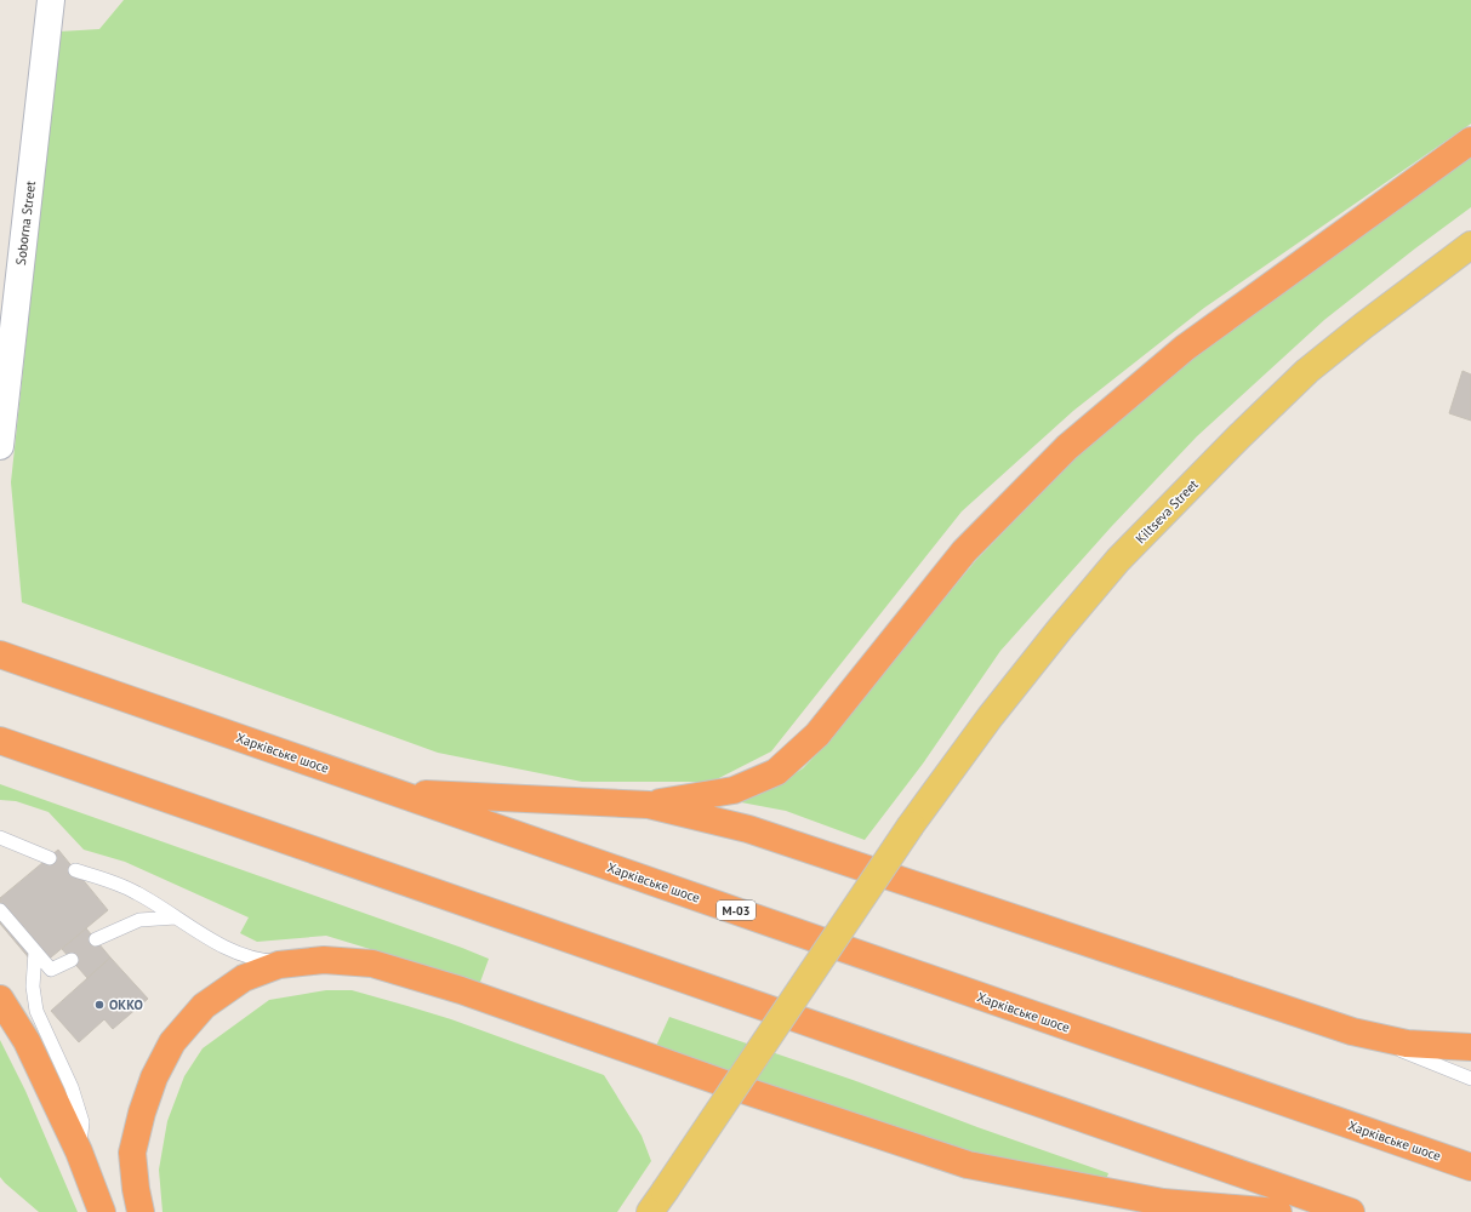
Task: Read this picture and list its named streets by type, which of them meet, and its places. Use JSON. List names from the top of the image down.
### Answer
{
  "streets": {
    "highway": ["Харківське шосе", "М-03"],
    "main road": ["Kiltseva Street"],
    "street": ["Soborna Street"]
  },
  "places": ["OKKO"]
}
